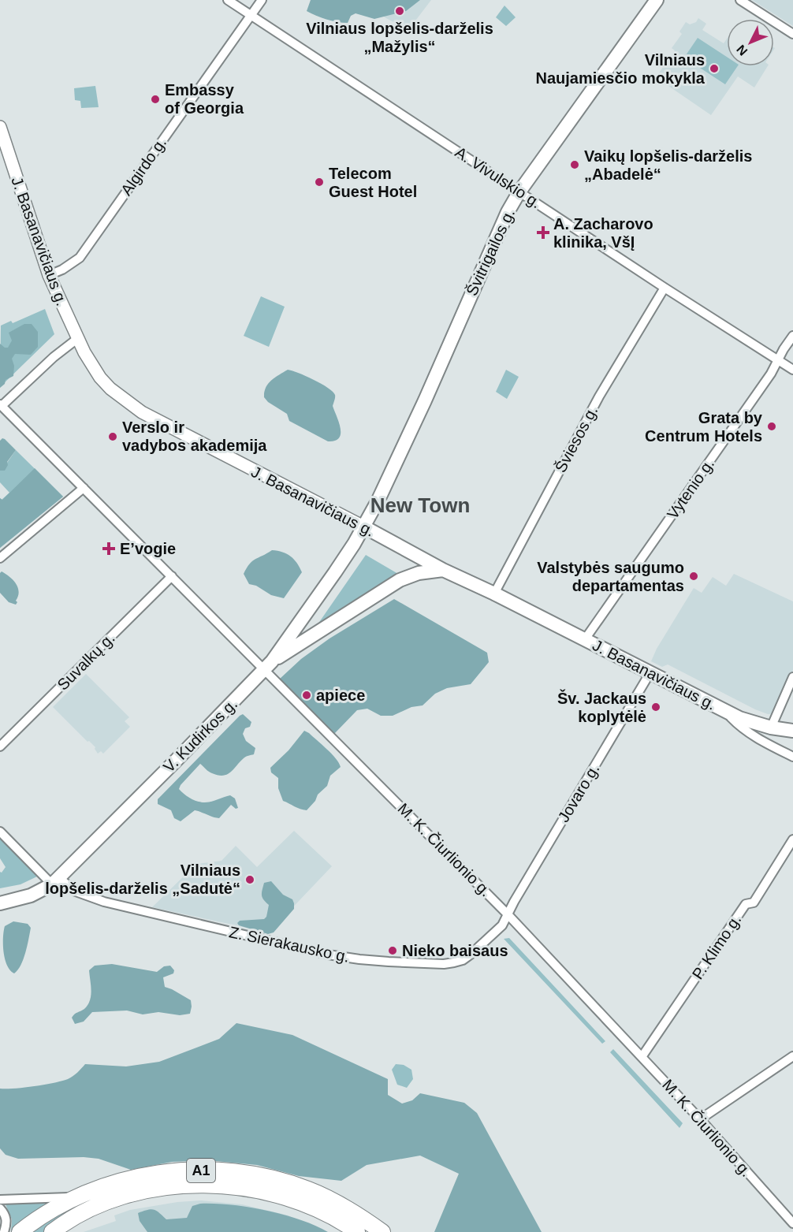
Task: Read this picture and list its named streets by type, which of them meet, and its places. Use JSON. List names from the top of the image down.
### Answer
{
  "streets": {
    "highway": ["A1"],
    "main road": ["J. Basanavičiaus g.", "Švitrigailos g.", "V. Kudirkos g."],
    "street": [
      "Algirdo g.",
      "A. Vivulskio g.",
      "Šviesos g.",
      "Vytenio g.",
      "Suvalkų g.",
      "Jovaro g.",
      "M. K. Čiurlionio g.",
      "Z. Sierakausko g.",
      "P. Klimo g."
    ]
  },
  "crossings": [
    ["Algirdo g.", "A. Vivulskio g."],
    ["Algirdo g.", "J. Basanavičiaus g."],
    ["A. Vivulskio g.", "Švitrigailos g."],
    ["A. Vivulskio g.", "Šviesos g."],
    ["A. Vivulskio g.", "Vytenio g."],
    ["J. Basanavičiaus g.", "Švitrigailos g."],
    ["J. Basanavičiaus g.", "Šviesos g."],
    ["J. Basanavičiaus g.", "Vytenio g."],
    ["J. Basanavičiaus g.", "V. Kudirkos g."],
    ["J. Basanavičiaus g.", "Jovaro g."],
    ["Švitrigailos g.", "V. Kudirkos g."],
    ["Suvalkų g.", "M. K. Čiurlionio g."],
    ["V. Kudirkos g.", "M. K. Čiurlionio g."],
    ["V. Kudirkos g.", "Z. Sierakausko g."],
    ["Jovaro g.", "M. K. Čiurlionio g."],
    ["Jovaro g.", "Z. Sierakausko g."],
    ["M. K. Čiurlionio g.", "Z. Sierakausko g."],
    ["M. K. Čiurlionio g.", "P. Klimo g."]
  ],
  "districts": ["New Town"],
  "places": {
    "other": [
      "Vilniaus lopšelis-darželis „Mažylis“",
      "Vilniaus Naujamiesčio mokykla",
      "Embassy of Georgia",
      "Vaikų lopšelis-darželis „Abadelė“",
      "Telecom Guest Hotel",
      "Grata by Centrum Hotels",
      "Verslo ir vadybos akademija",
      "Valstybės saugumo departamentas",
      "apiece",
      "Šv. Jackaus koplytėlė",
      "Vilniaus lopšelis-darželis „Sadutė“",
      "Nieko baisaus"
    ],
    "health": ["A. Zacharovo klinika, VšĮ", "E’vogie"]
  },
  "north": "bottom left"
}
